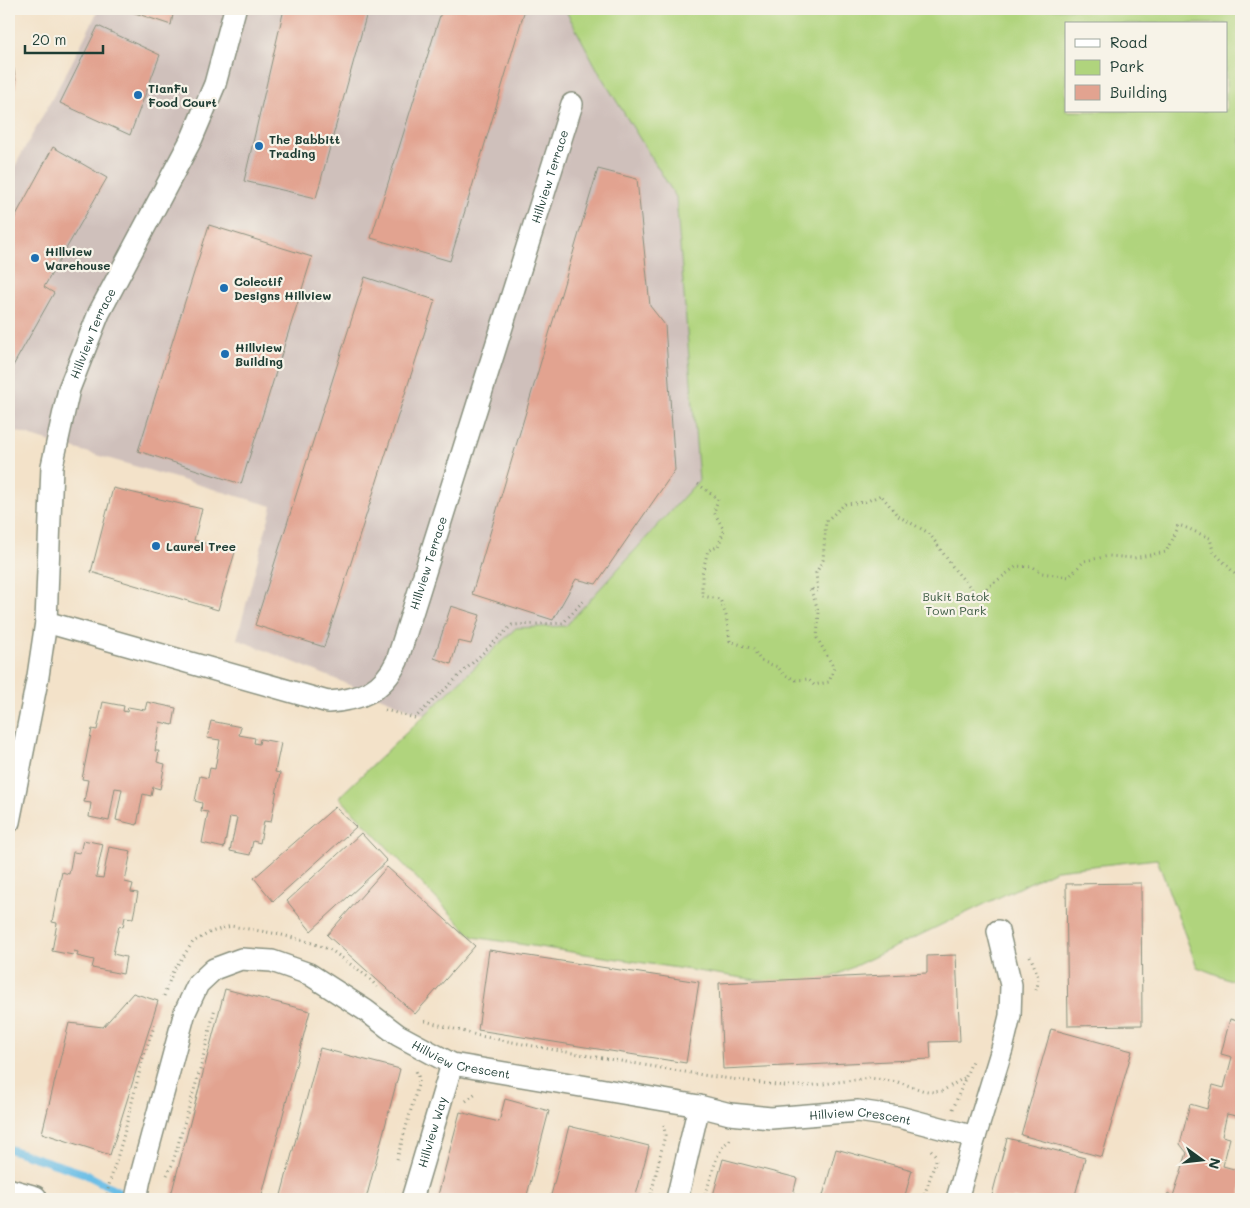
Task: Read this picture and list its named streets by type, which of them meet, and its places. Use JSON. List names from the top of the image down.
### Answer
{
  "streets": {
    "street": ["Hillview Terrace", "Hillview Crescent", "Hillview Way"]
  },
  "crossings": [
    ["Hillview Crescent", "Hillview Way"]
  ],
  "parks": ["Bukit Batok Town Park"],
  "places": [
    "TianFu Food Court",
    "The Babbitt Trading",
    "Hillview Warehouse",
    "Colectif Designs Hillview",
    "Hillview Building",
    "Laurel Tree"
  ],
  "legend": ["Road", "Park", "Building"],
  "scale_bar": "20 m",
  "north": "right"
}
